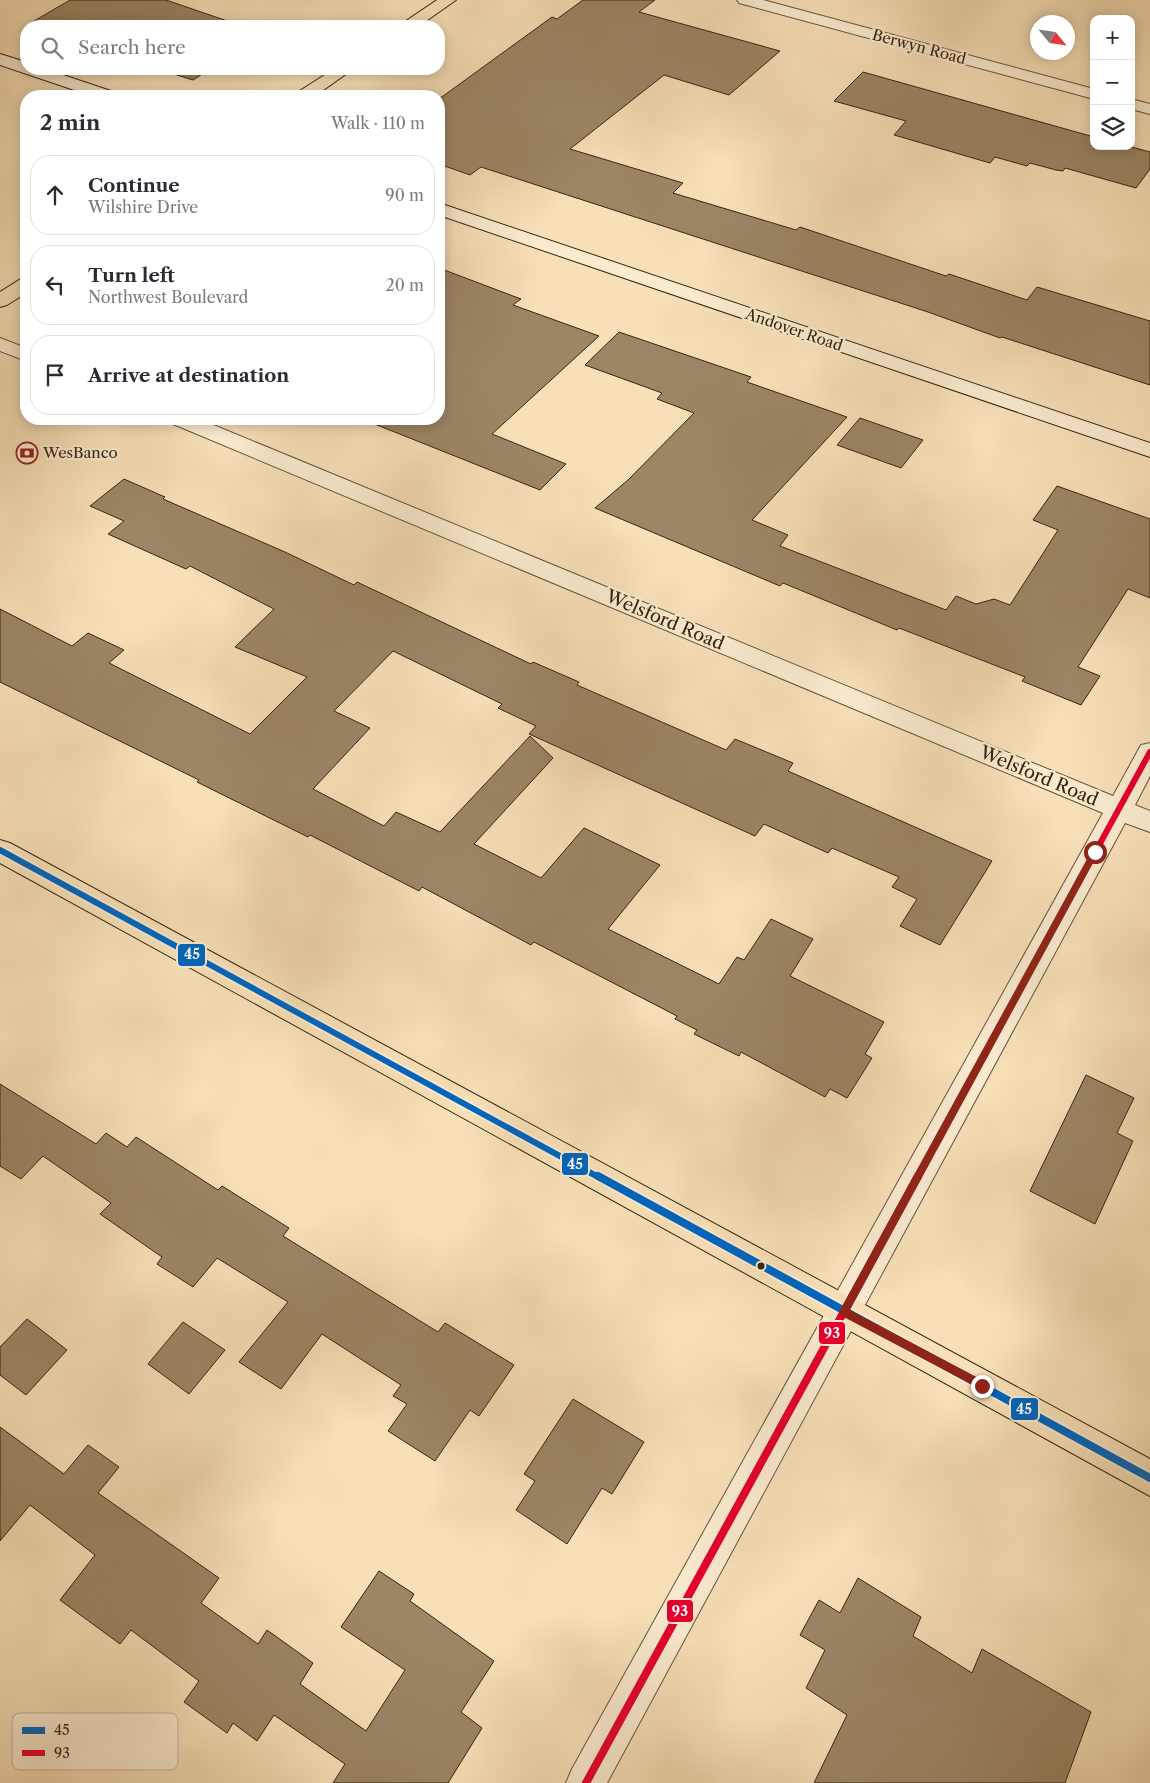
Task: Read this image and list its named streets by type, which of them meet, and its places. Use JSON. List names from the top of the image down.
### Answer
{
  "streets": {
    "street": ["Berwyn Road", "Andover Road", "Welsford Road"]
  },
  "places": {
    "bank": ["WesBanco"]
  },
  "lines": ["transit line 93", "transit line 45"],
  "legend": ["45", "93"],
  "north": "bottom right",
  "page": {
    "map_buttons": ["+", "−"],
    "search": "Search here",
    "heading": ["2 min", "Walk · 110 m"],
    "list": [
      ["Continue", "Wilshire Drive", "90 m"],
      ["Turn left", "Northwest Boulevard", "20 m"],
      "Arrive at destination"
    ]
  }
}
